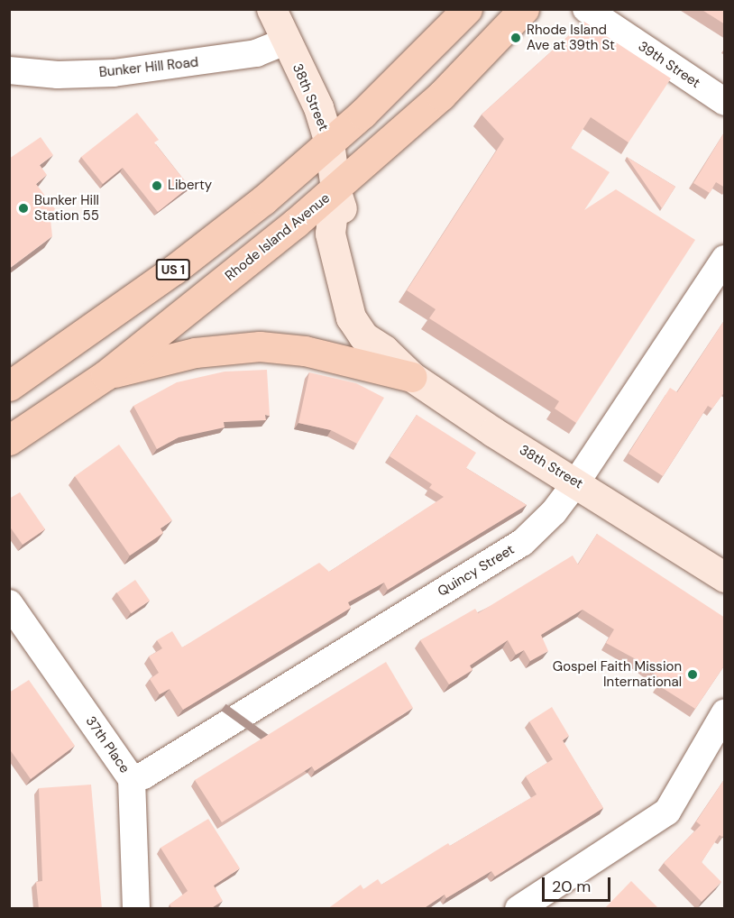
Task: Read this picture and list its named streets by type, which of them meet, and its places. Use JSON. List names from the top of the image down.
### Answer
{
  "streets": {
    "main road": ["38th Street", "Rhode Island Avenue", "US 1"],
    "street": [
      "39th Street",
      "Bunker Hill Road",
      "Quincy Street",
      "37th Place"
    ]
  },
  "crossings": [
    ["Bunker Hill Road", "38th Street"],
    ["38th Street", "Rhode Island Avenue"],
    ["38th Street", "US 1"],
    ["38th Street", "Quincy Street"],
    ["Quincy Street", "37th Place"]
  ],
  "places": [
    "Rhode Island Ave at 39th St",
    "Liberty",
    "Bunker Hill Station 55",
    "Gospel Faith Mission International"
  ],
  "scale_bar": "20 m"
}
